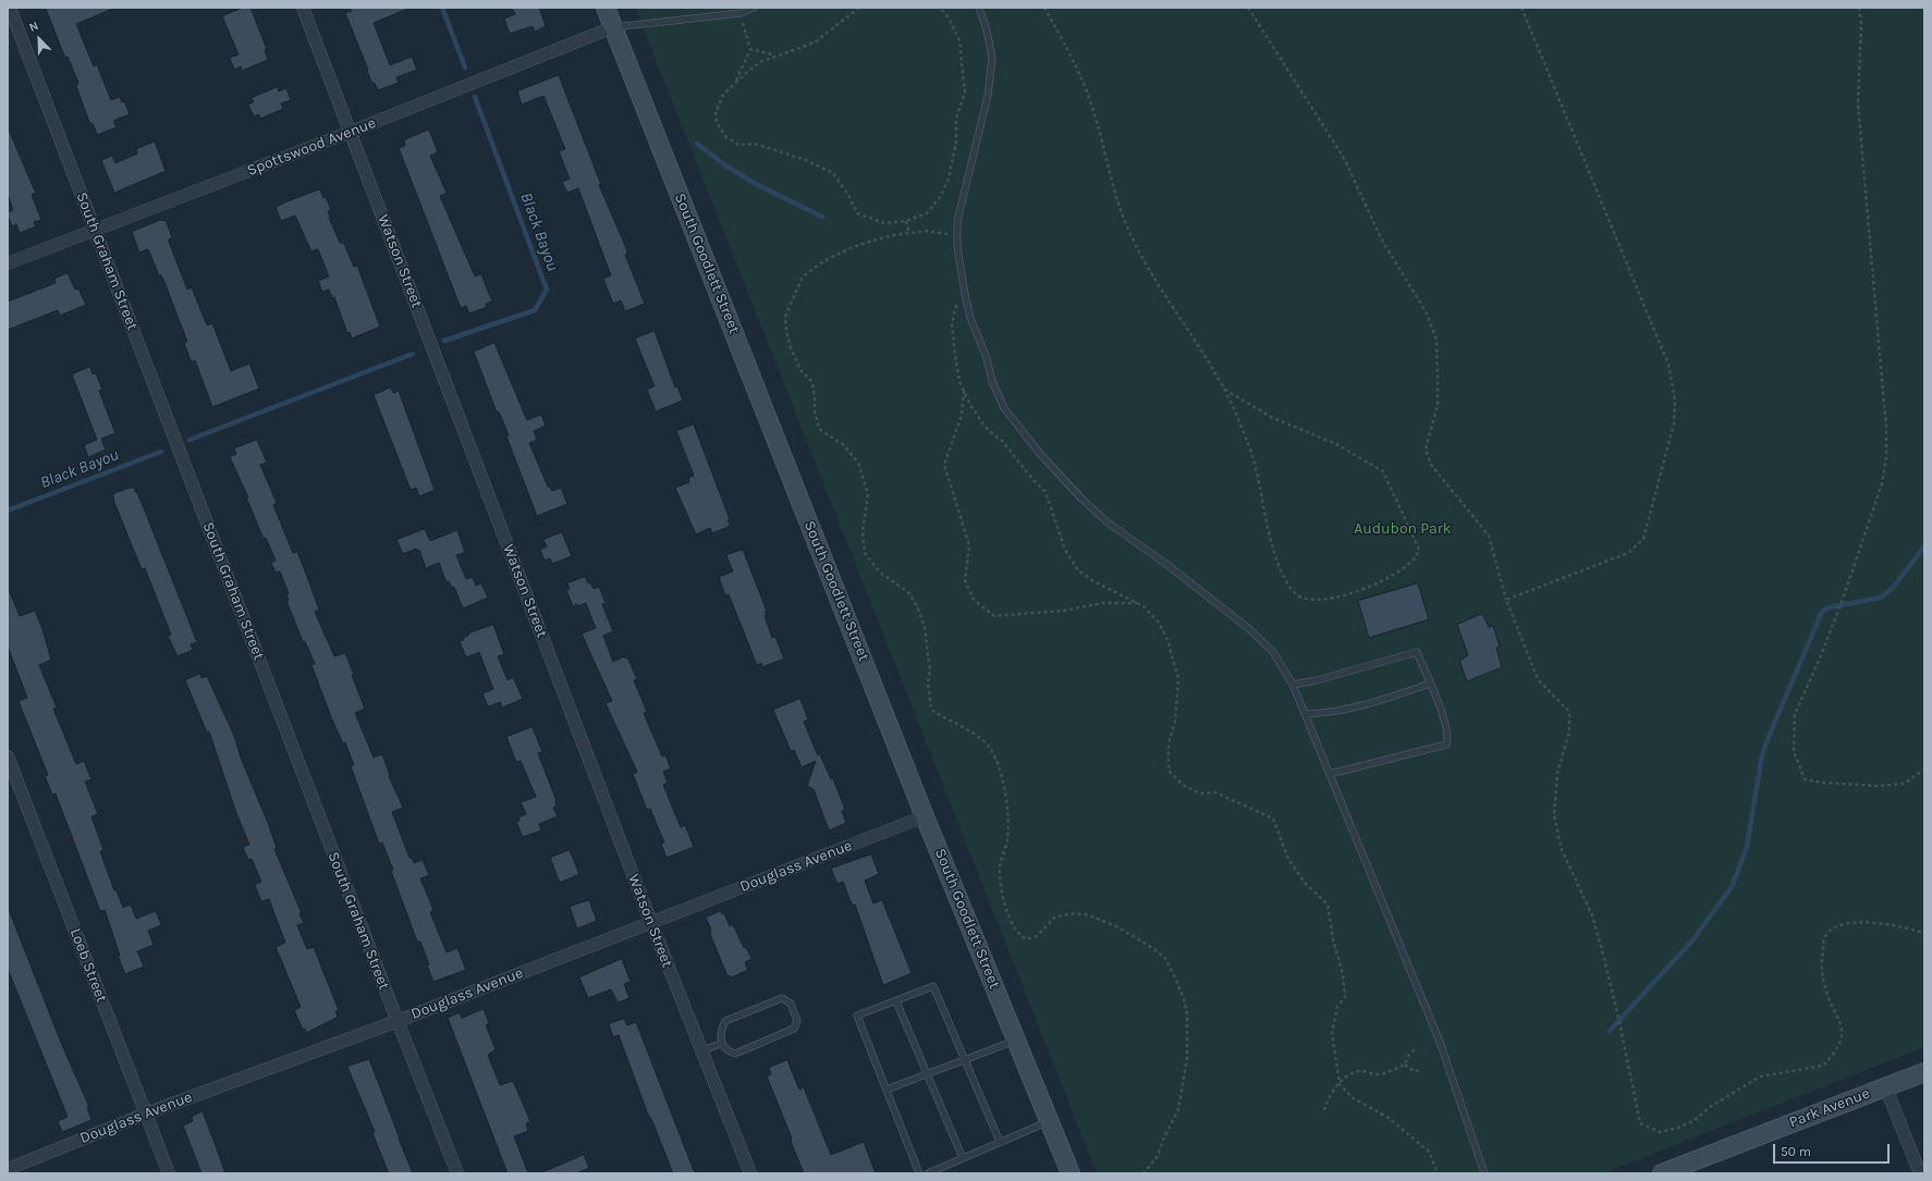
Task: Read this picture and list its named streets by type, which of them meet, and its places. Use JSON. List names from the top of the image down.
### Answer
{
  "streets": {
    "main road": ["South Goodlett Street", "Park Avenue"],
    "street": [
      "Spottswood Avenue",
      "South Graham Street",
      "Watson Street",
      "Douglass Avenue",
      "Loeb Street"
    ]
  },
  "crossings": [
    ["Spottswood Avenue", "South Graham Street"],
    ["Spottswood Avenue", "Watson Street"],
    ["Spottswood Avenue", "South Goodlett Street"],
    ["South Graham Street", "Douglass Avenue"],
    ["Watson Street", "Douglass Avenue"],
    ["South Goodlett Street", "Douglass Avenue"],
    ["Douglass Avenue", "Loeb Street"]
  ],
  "water": ["Black Bayou"],
  "parks": ["Audubon Park"],
  "scale_bar": "50 m",
  "north": "top left"
}
